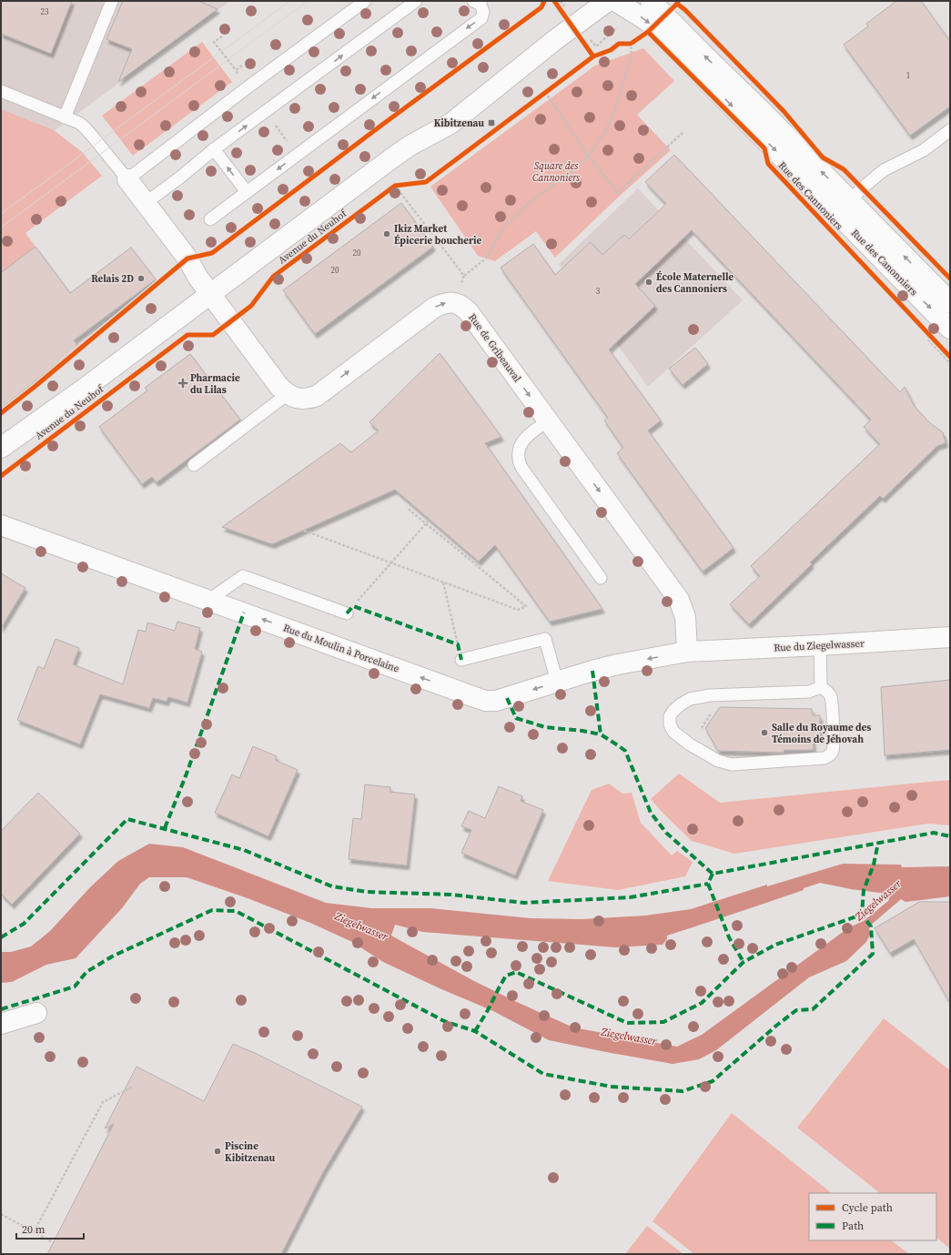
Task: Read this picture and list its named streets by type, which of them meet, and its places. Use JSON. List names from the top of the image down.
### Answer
{
  "streets": {
    "street": [
      "Avenue du Neuhof",
      "Rue des Canonniers",
      "Rue de Gribeauval",
      "Rue du Ziegelwasser",
      "Rue du Moulin à Porcelaine"
    ],
    "cycle path": ["Rue des Cannoniers"]
  },
  "crossings": [
    ["Rue de Gribeauval", "Rue du Ziegelwasser"],
    ["Rue de Gribeauval", "Rue du Moulin à Porcelaine"],
    ["Rue du Ziegelwasser", "Rue du Moulin à Porcelaine"]
  ],
  "one_way": ["Rue de Gribeauval", "Rue du Moulin à Porcelaine"],
  "water": ["Ziegelwasser"],
  "parks": ["Square des Cannoniers"],
  "places": {
    "transit": ["Kibitzenau"],
    "other": [
      "Ikiz Market Épicerie boucherie",
      "Relais 2D",
      "École Maternelle des Cannoniers",
      "Salle du Royaume des Témoins de Jéhovah",
      "Piscine Kibitzenau"
    ],
    "health": ["Pharmacie du Lilas"]
  },
  "house_numbers": [
    "23",
    "1",
    "20",
    "20",
    "3"
  ],
  "legend": ["Cycle path", "Path"],
  "scale_bar": "20 m"
}
